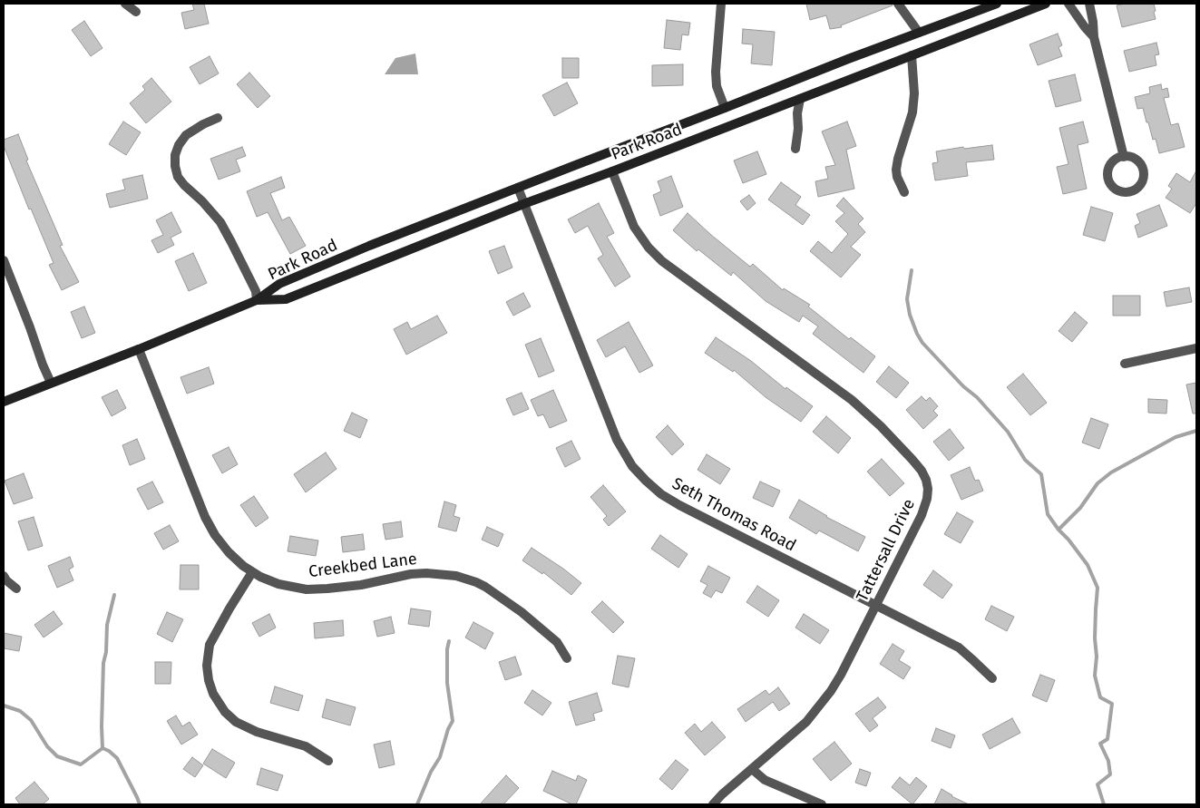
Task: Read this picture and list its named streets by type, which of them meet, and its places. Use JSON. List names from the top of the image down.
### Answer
{
  "streets": {
    "main road": ["Park Road"],
    "street": ["Seth Thomas Road", "Tattersall Drive", "Creekbed Lane"]
  },
  "crossings": [
    ["Park Road", "Seth Thomas Road"],
    ["Park Road", "Tattersall Drive"],
    ["Park Road", "Creekbed Lane"],
    ["Seth Thomas Road", "Tattersall Drive"]
  ]
}
